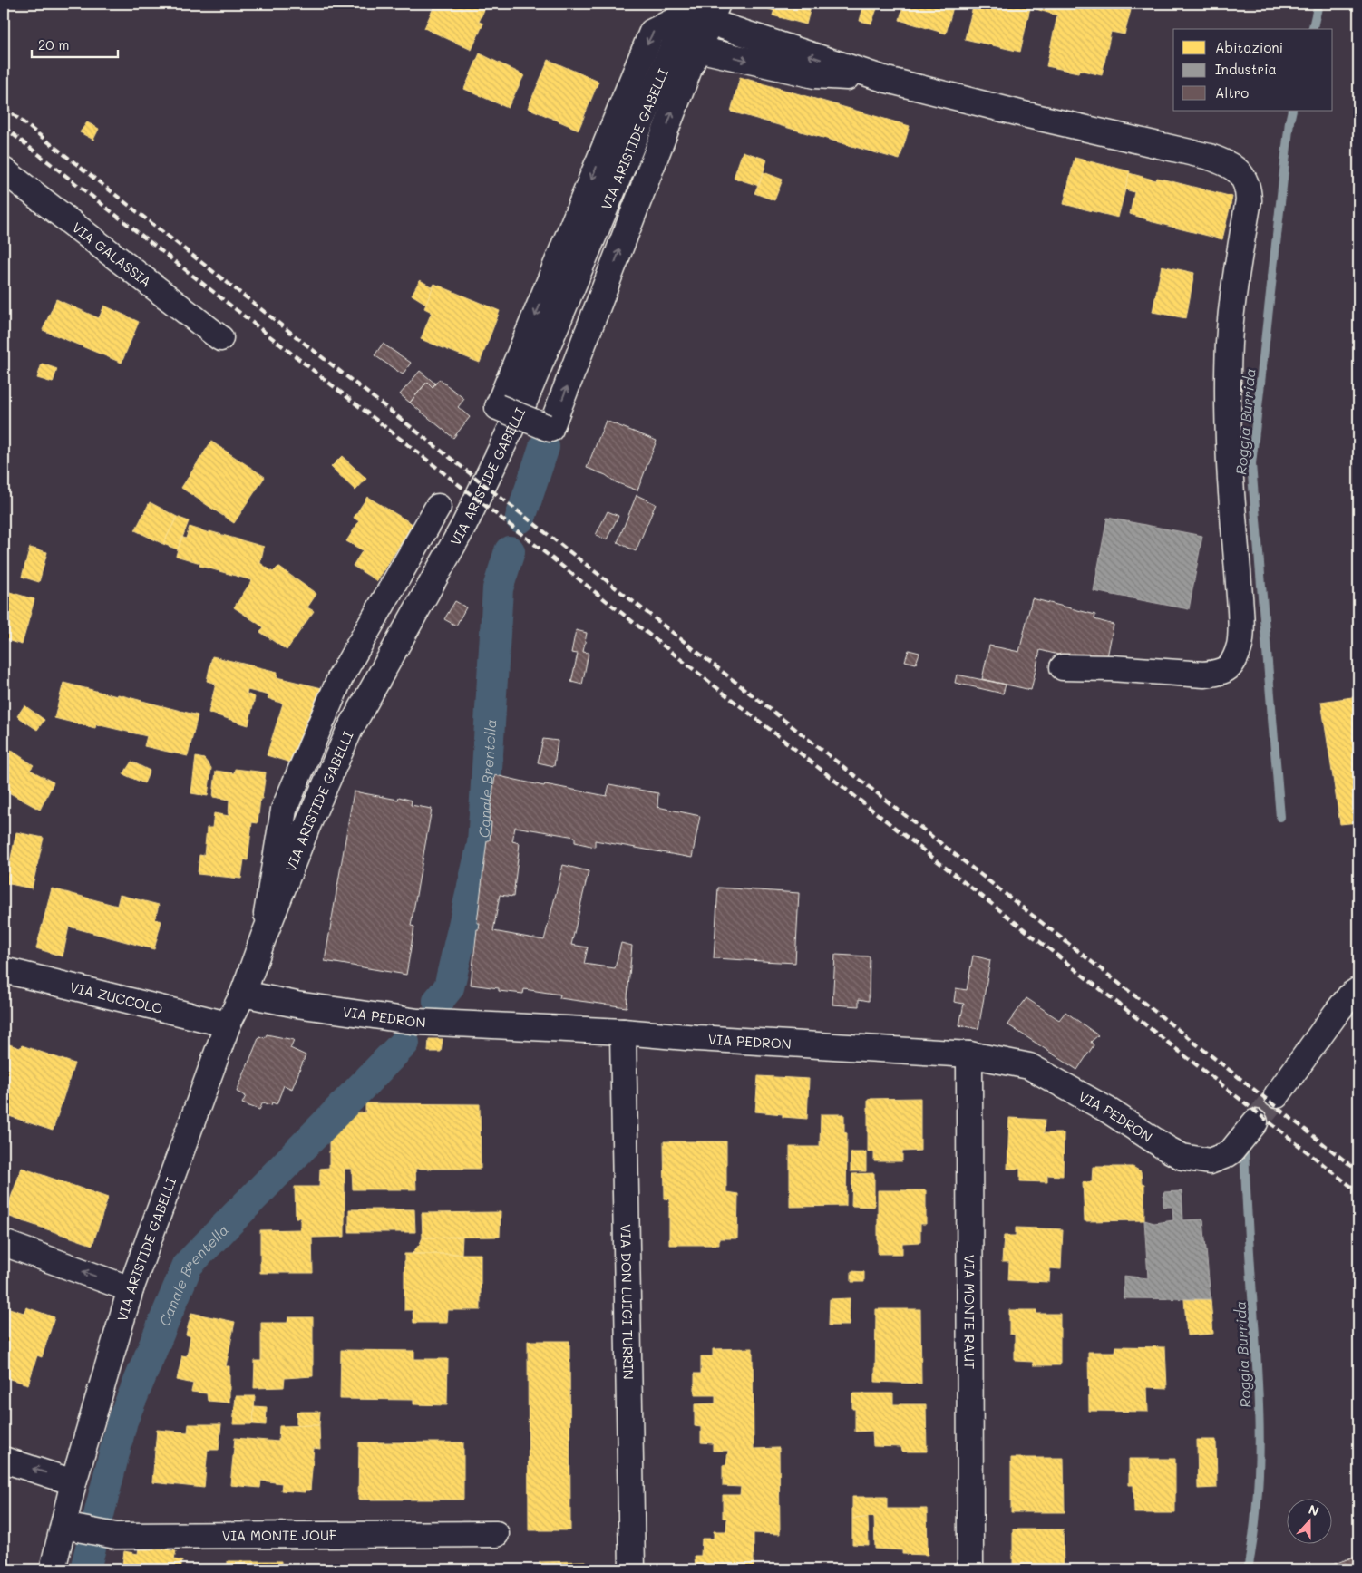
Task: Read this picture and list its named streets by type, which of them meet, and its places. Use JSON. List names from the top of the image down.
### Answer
{
  "streets": {
    "street": [
      "VIA ARISTIDE GABELLI",
      "VIA GALASSIA",
      "VIA ZUCCOLO",
      "VIA PEDRON",
      "VIA DON LUIGI TURRIN",
      "VIA MONTE RAUT",
      "VIA MONTE JOUF"
    ]
  },
  "crossings": [
    ["VIA ARISTIDE GABELLI", "VIA ZUCCOLO"],
    ["VIA ARISTIDE GABELLI", "VIA PEDRON"],
    ["VIA ARISTIDE GABELLI", "VIA MONTE JOUF"],
    ["VIA PEDRON", "VIA DON LUIGI TURRIN"],
    ["VIA PEDRON", "VIA MONTE RAUT"]
  ],
  "water": ["Roggia Burrida", "Canale Brentella"],
  "legend": ["Abitazioni", "Industria", "Altro"],
  "scale_bar": "20 m",
  "north": "top"
}
